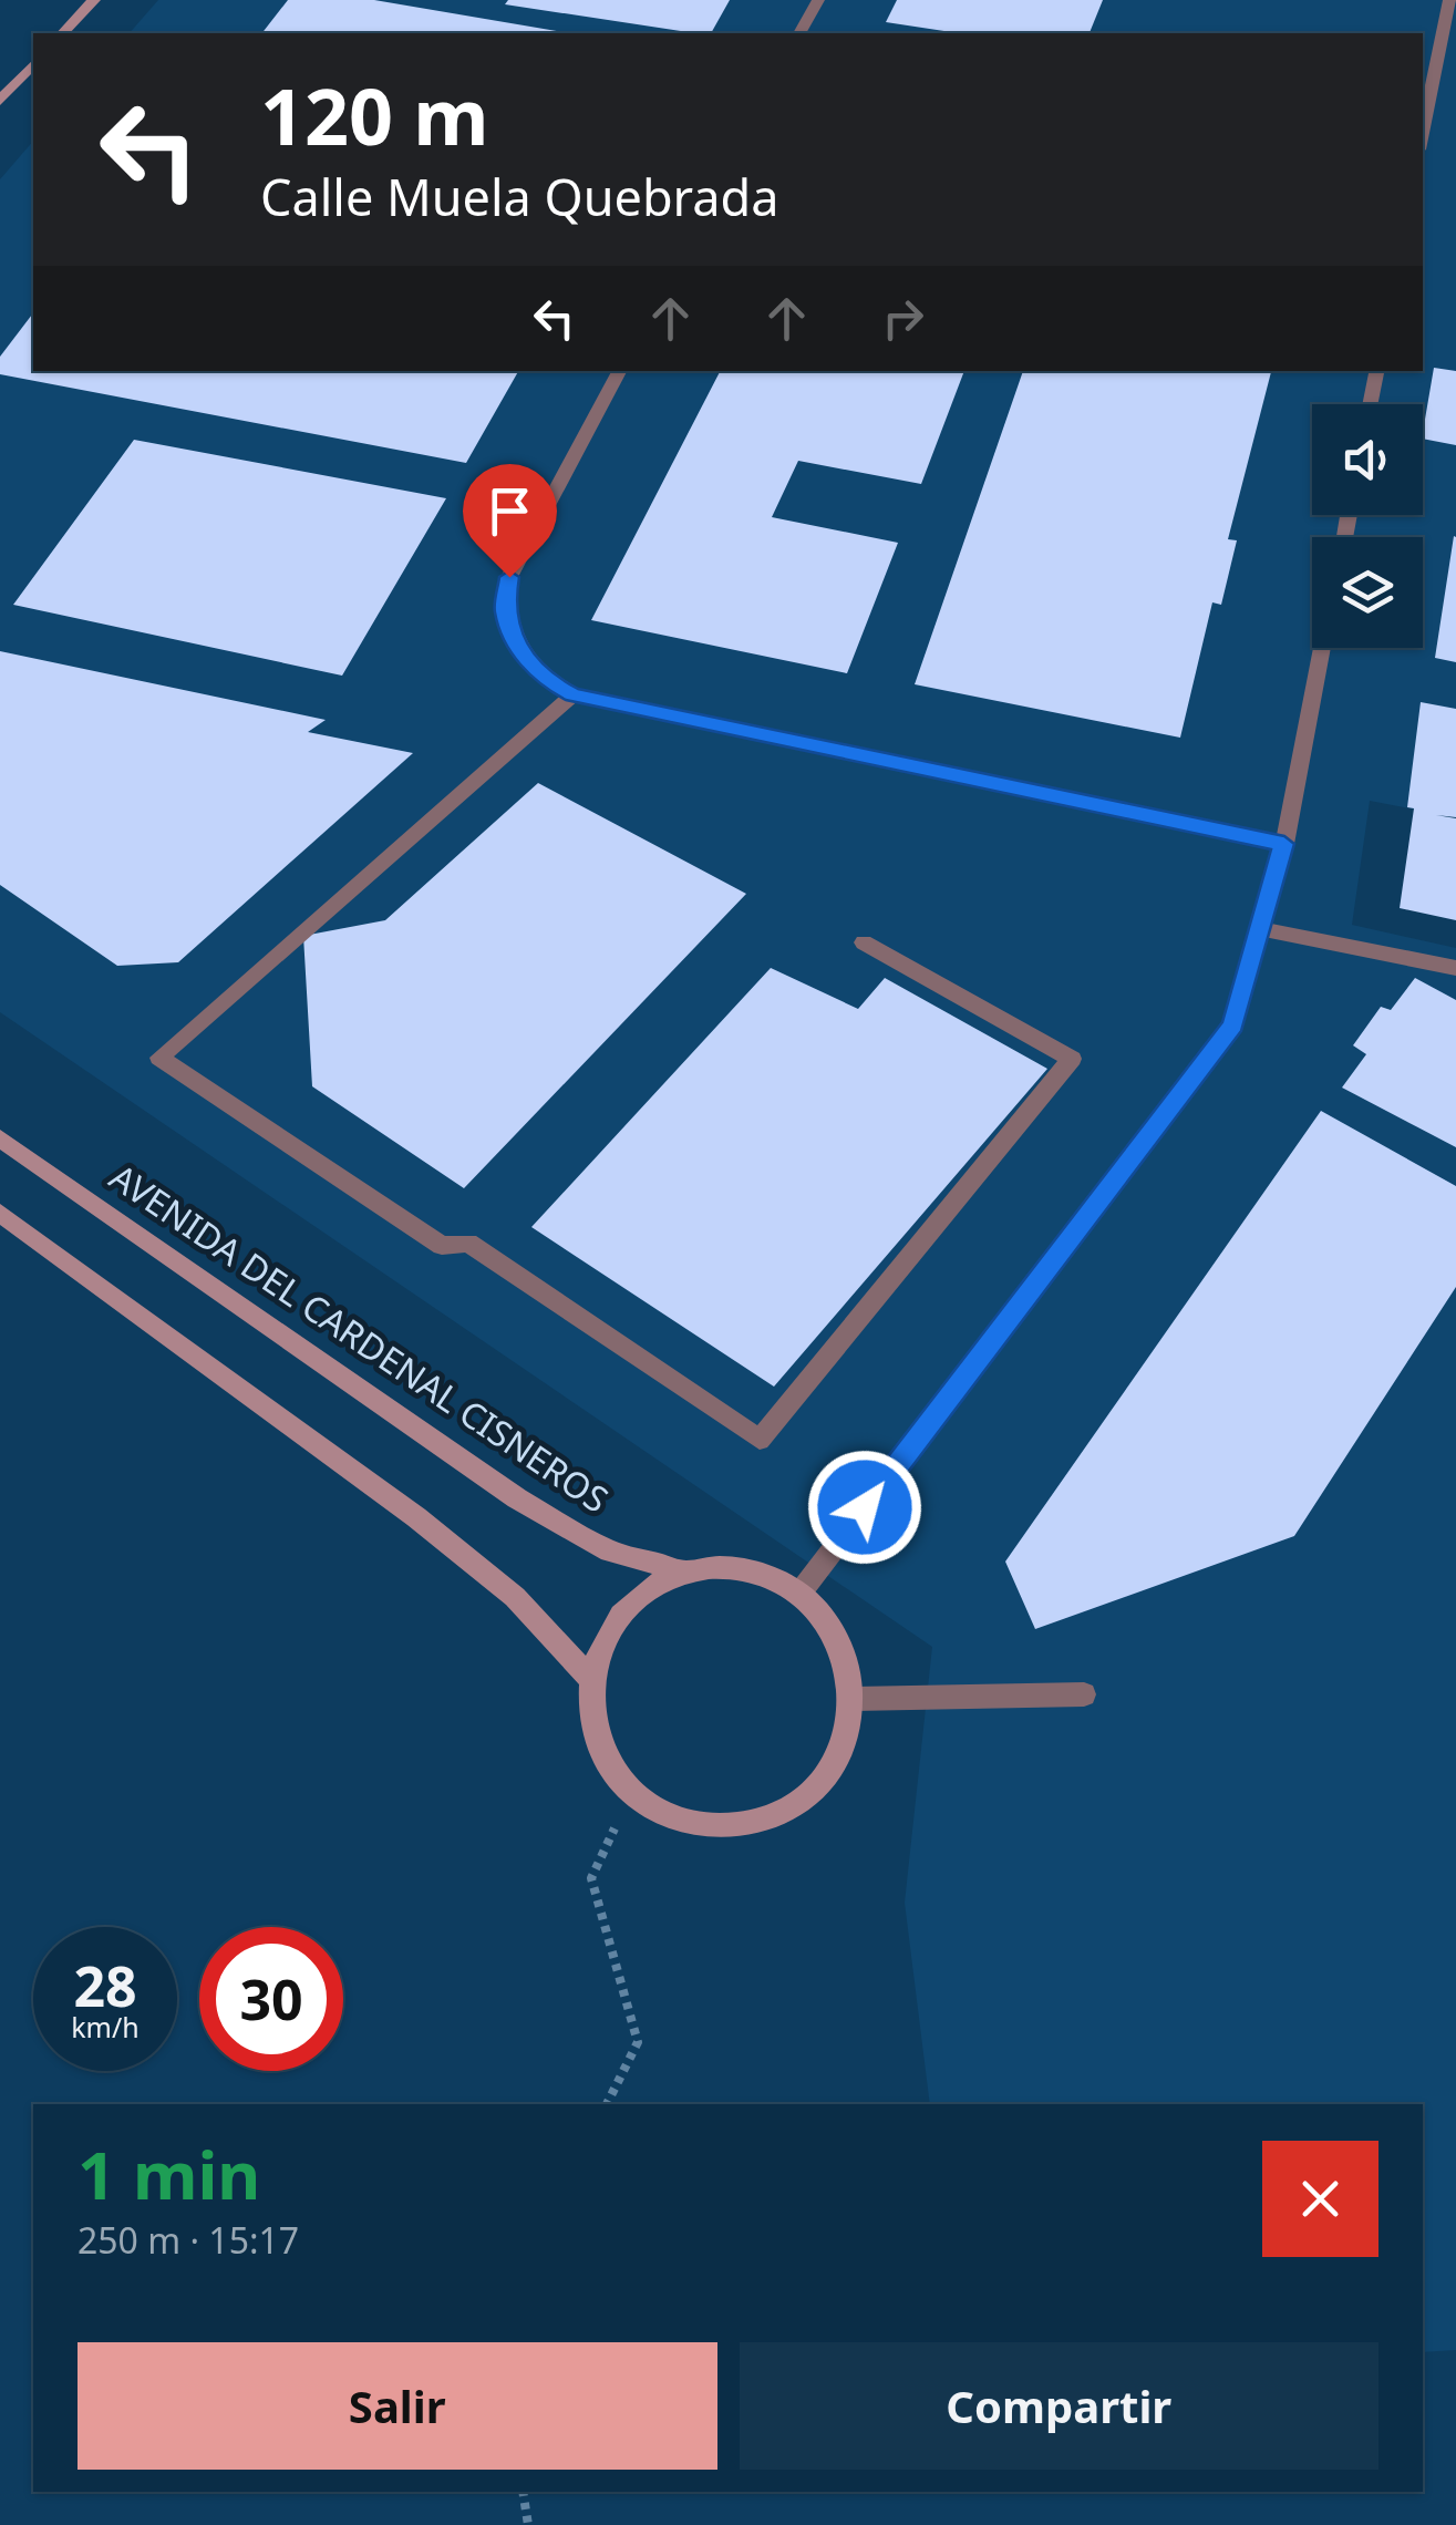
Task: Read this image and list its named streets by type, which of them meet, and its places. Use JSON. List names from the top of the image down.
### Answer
{
  "streets": {
    "street": ["AVENIDA DEL CARDENAL CISNEROS"]
  },
  "page": {
    "turn": ["120 m", "Calle Muela Quebrada"],
    "speed": "28 km/h",
    "limit": "30",
    "heading": ["1 min", "250 m · 15:17"],
    "buttons": ["Salir", "Compartir"]
  }
}
